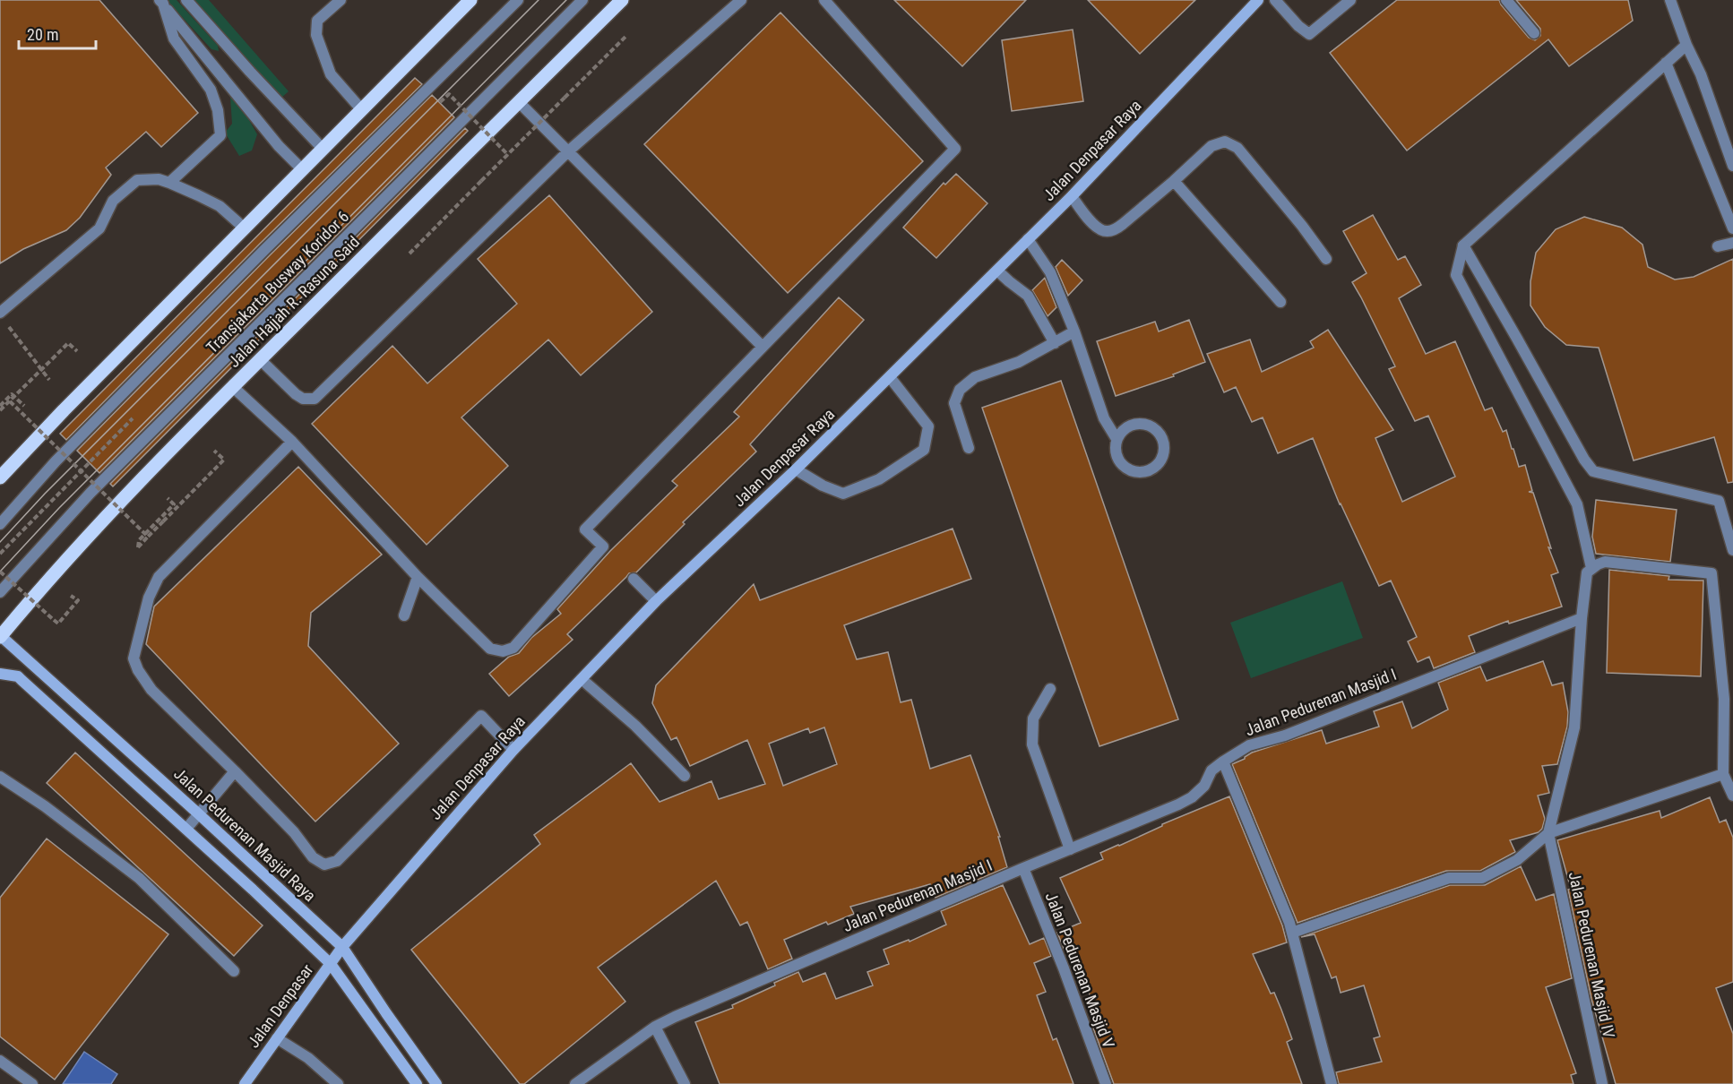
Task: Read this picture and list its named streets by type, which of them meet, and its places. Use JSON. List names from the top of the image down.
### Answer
{
  "streets": {
    "main road": ["Jalan Hajjah R. Rasuna Said"],
    "street": [
      "Jalan Denpasar Raya",
      "Transjakarta Busway Koridor 6",
      "Jalan Pedurenan Masjid I",
      "Jalan Pedurenan Masjid Raya",
      "Jalan Pedurenan Masjid IV",
      "Jalan Pedurenan Masjid V",
      "Jalan Denpasar"
    ]
  },
  "crossings": [
    ["Jalan Denpasar Raya", "Jalan Pedurenan Masjid Raya"],
    ["Jalan Denpasar Raya", "Jalan Denpasar"],
    ["Jalan Hajjah R. Rasuna Said", "Jalan Pedurenan Masjid Raya"],
    ["Jalan Pedurenan Masjid I", "Jalan Pedurenan Masjid IV"],
    ["Jalan Pedurenan Masjid I", "Jalan Pedurenan Masjid V"],
    ["Jalan Pedurenan Masjid Raya", "Jalan Denpasar"]
  ],
  "scale_bar": "20 m"
}
